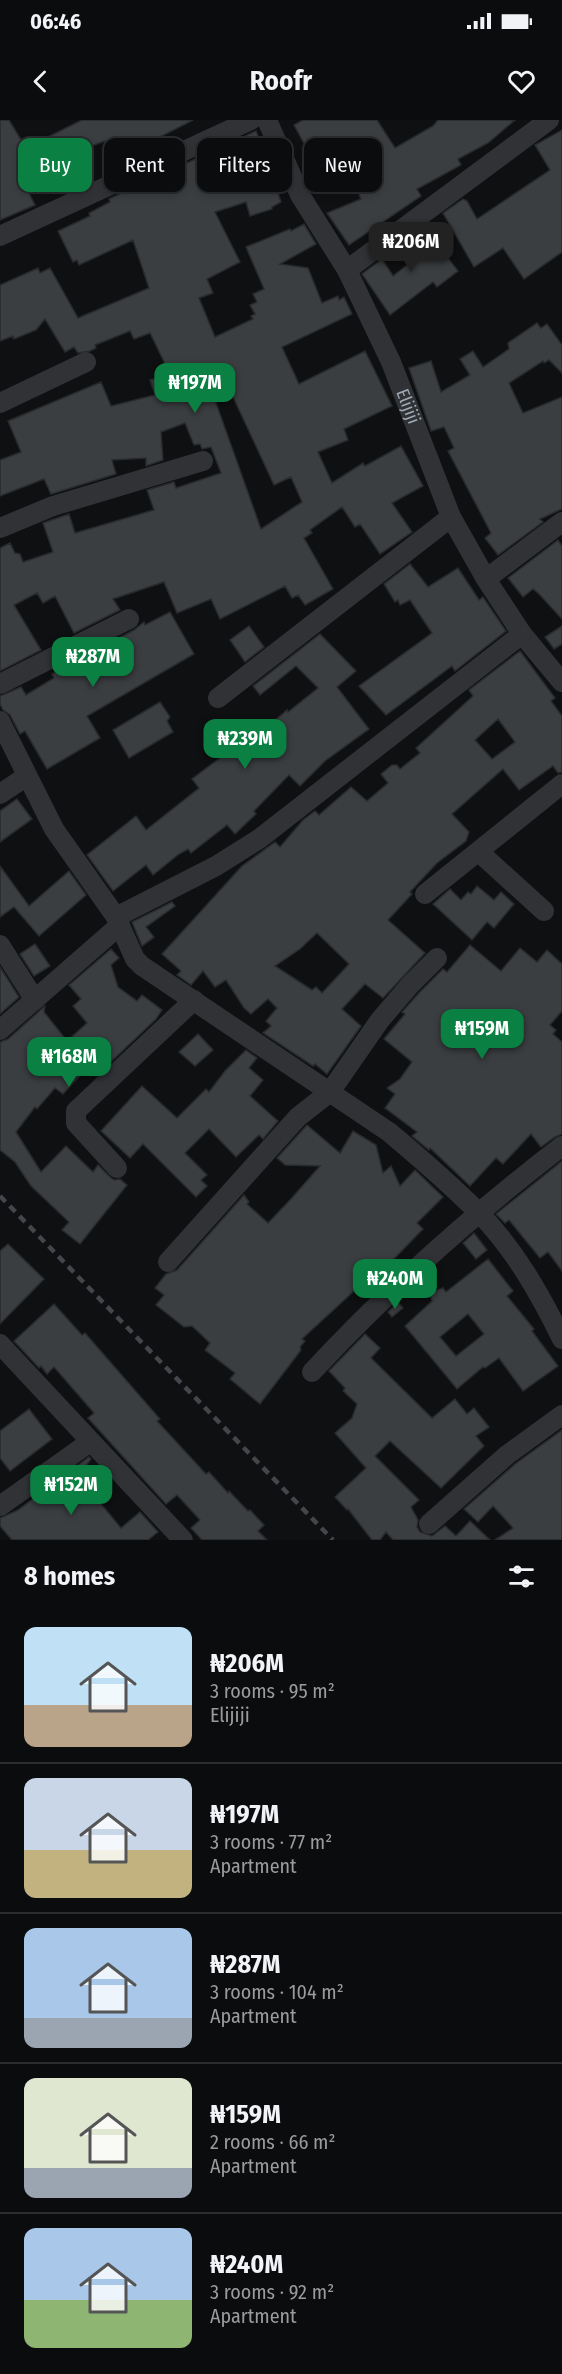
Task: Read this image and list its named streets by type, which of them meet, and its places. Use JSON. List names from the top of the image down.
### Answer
{
  "streets": {
    "street": ["Elijiji"]
  },
  "page": {
    "status": "06:46",
    "header": "Roofr",
    "chip": [
      "Buy",
      "Rent",
      "Filters",
      "New"
    ],
    "price": [
      "₦206M",
      "₦197M",
      "₦287M",
      "₦239M",
      "₦159M",
      "₦168M",
      "₦240M",
      "₦152M"
    ],
    "heading": "8 homes",
    "list": [
      {
        "name": "₦206M",
        "note": "3 rooms · 95 m² · Elijiji"
      },
      {
        "name": "₦197M",
        "note": "3 rooms · 77 m² · Apartment"
      },
      {
        "name": "₦287M",
        "note": "3 rooms · 104 m² · Apartment"
      },
      {
        "name": "₦159M",
        "note": "2 rooms · 66 m² · Apartment"
      },
      {
        "name": "₦240M",
        "note": "3 rooms · 92 m² · Apartment"
      }
    ]
  }
}
